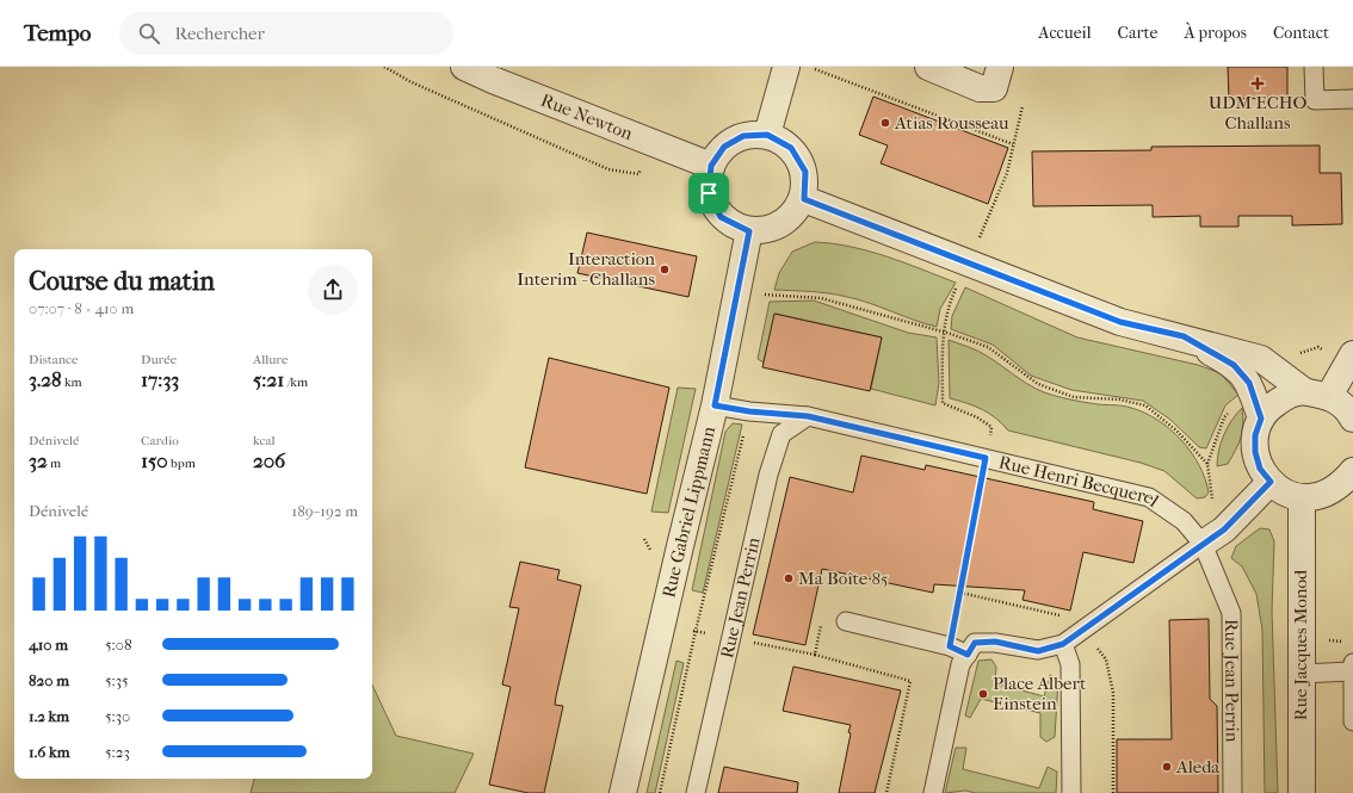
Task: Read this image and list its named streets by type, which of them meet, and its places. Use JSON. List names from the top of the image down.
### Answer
{
  "streets": {
    "street": ["Rue Newton", "Rue Gabriel Lippmann", "Rue Jacques Monod"],
    "lane": ["Rue Henri Becquerel", "Rue Jean Perrin"]
  },
  "crossings": [
    ["Rue Newton", "Rue Gabriel Lippmann"],
    ["Rue Henri Becquerel", "Rue Gabriel Lippmann"],
    ["Rue Henri Becquerel", "Rue Jean Perrin"]
  ],
  "places": {
    "health": ["UDM ECHO Challans"],
    "other": [
      "Atias Rousseau",
      "Interaction Interim - Challans",
      "Ma Boîte 85",
      "Place Albert Einstein",
      "Aleda"
    ]
  },
  "page": {
    "header": "Tempo",
    "search": "Rechercher",
    "nav": [
      "Accueil",
      "Carte",
      "À propos",
      "Contact"
    ],
    "heading": ["Course du matin", "07:07 · 8 × 410 m"],
    "stats": [
      ["Distance", "3.28 km"],
      ["Durée", "17:33"],
      ["Allure", "5:21 /km"],
      ["Dénivelé", "32 m"],
      ["Cardio", "150 bpm"],
      ["kcal", "206"]
    ],
    "chart": ["Dénivelé", "189–192 m"],
    "list": [
      {
        "name": "410 m",
        "note": "5:08"
      },
      {
        "name": "820 m",
        "note": "5:35"
      },
      {
        "name": "1.2 km",
        "note": "5:30"
      },
      {
        "name": "1.6 km",
        "note": "5:23"
      }
    ]
  }
}
